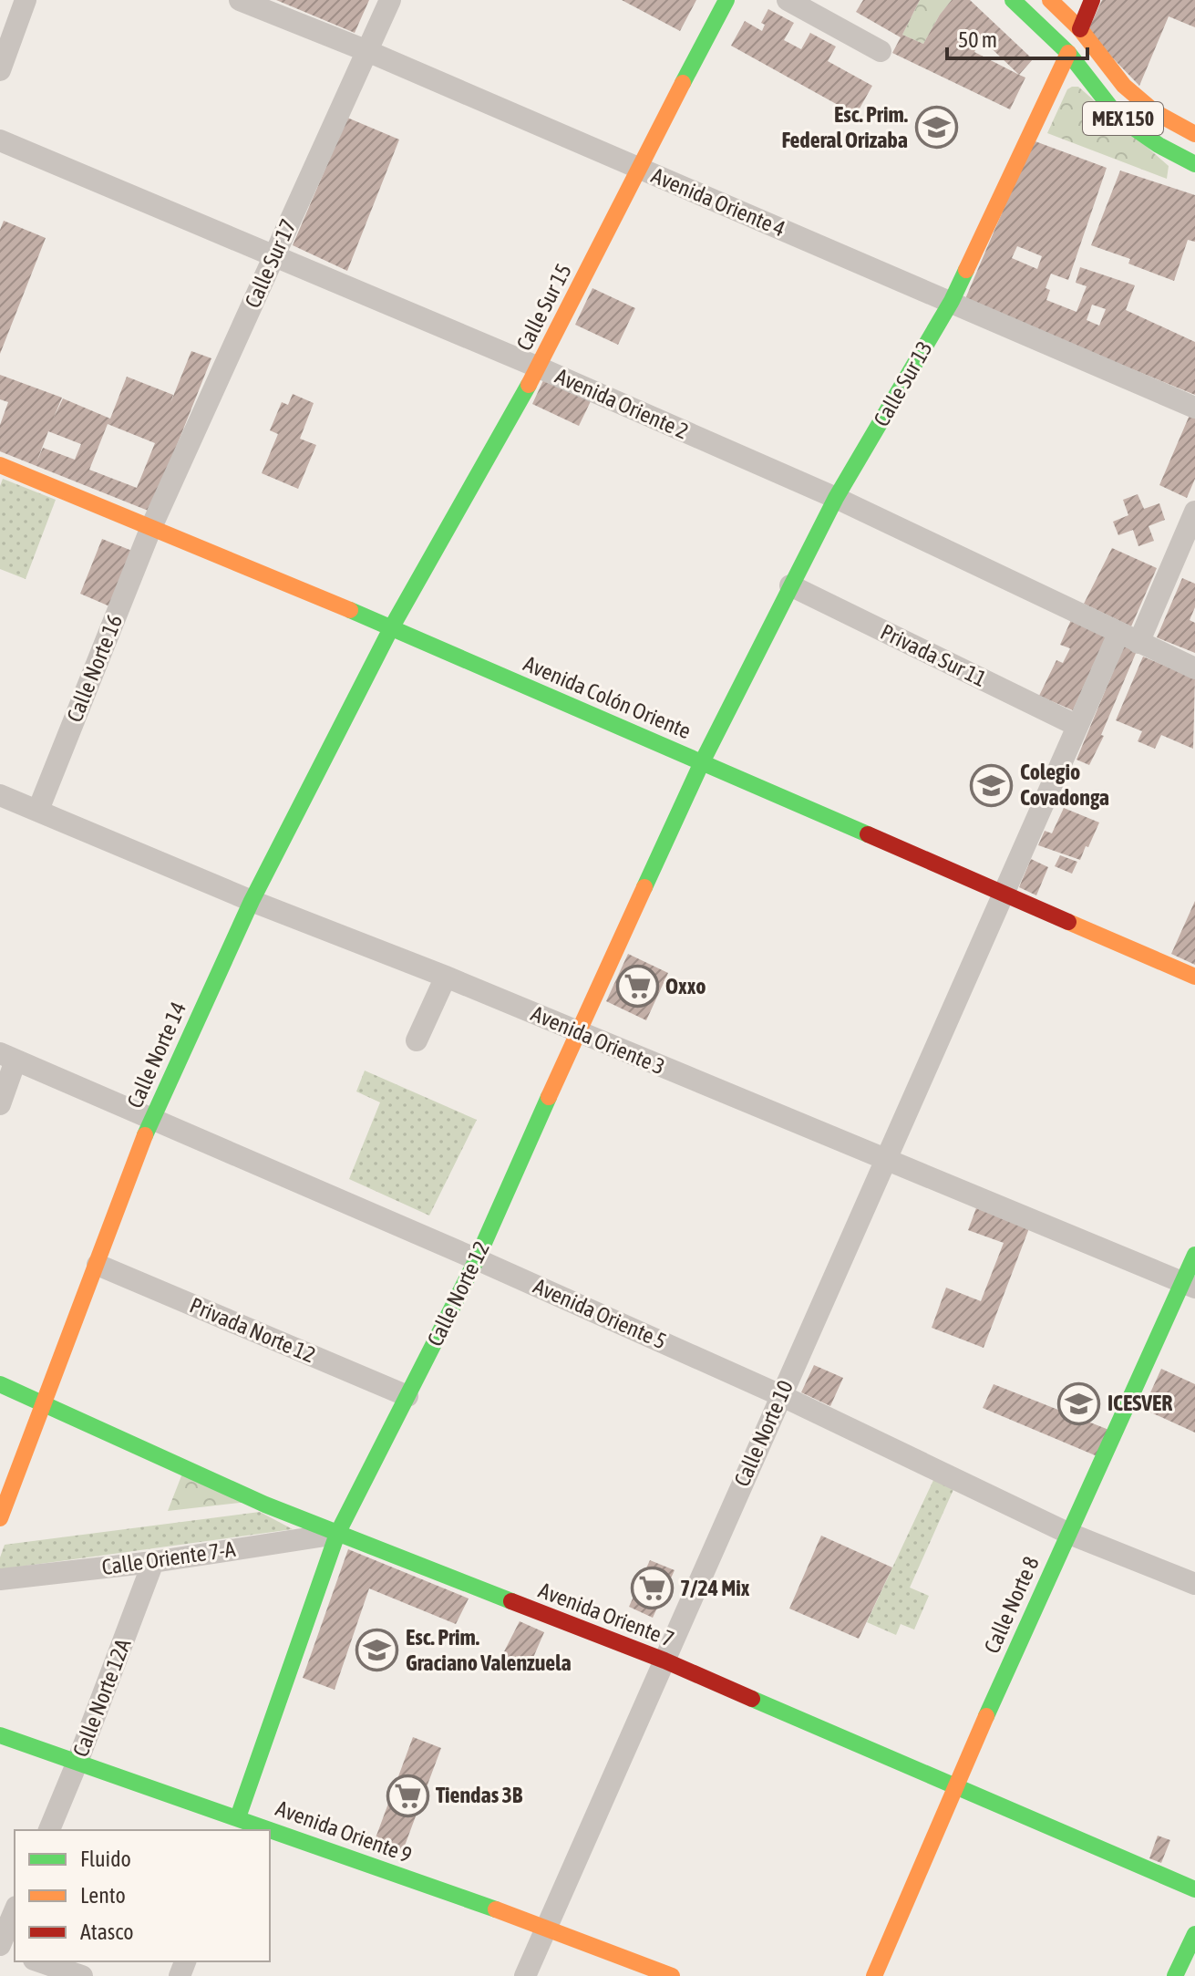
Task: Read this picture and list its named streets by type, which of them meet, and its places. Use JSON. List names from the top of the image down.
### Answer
{
  "streets": {
    "street": [
      "MEX 150",
      "Avenida Oriente 4",
      "Calle Sur 17",
      "Calle Sur 15",
      "Calle Sur 13",
      "Avenida Oriente 2",
      "Privada Sur 11",
      "Calle Norte 16",
      "Avenida Colón Oriente",
      "Avenida Oriente 3",
      "Calle Norte 14",
      "Calle Norte 12",
      "Avenida Oriente 5",
      "Privada Norte 12",
      "Calle Norte 10",
      "Calle Oriente 7-A",
      "Calle Norte 8",
      "Avenida Oriente 7",
      "Calle Norte 12A",
      "Avenida Oriente 9"
    ]
  },
  "crossings": [
    ["MEX 150", "Calle Sur 13"],
    ["Avenida Oriente 4", "Calle Sur 17"],
    ["Avenida Oriente 4", "Calle Sur 15"],
    ["Avenida Oriente 4", "Calle Sur 13"],
    ["Calle Sur 17", "Avenida Oriente 2"],
    ["Calle Sur 17", "Calle Norte 16"],
    ["Calle Sur 17", "Avenida Colón Oriente"],
    ["Calle Sur 15", "Avenida Oriente 2"],
    ["Calle Sur 15", "Avenida Colón Oriente"],
    ["Calle Sur 15", "Calle Norte 14"],
    ["Calle Sur 13", "Avenida Oriente 2"],
    ["Calle Sur 13", "Privada Sur 11"],
    ["Calle Sur 13", "Avenida Colón Oriente"],
    ["Calle Sur 13", "Calle Norte 12"],
    ["Avenida Oriente 2", "Calle Norte 10"],
    ["Privada Sur 11", "Calle Norte 10"],
    ["Calle Norte 16", "Avenida Colón Oriente"],
    ["Calle Norte 16", "Avenida Oriente 3"],
    ["Avenida Colón Oriente", "Calle Norte 14"],
    ["Avenida Colón Oriente", "Calle Norte 12"],
    ["Avenida Colón Oriente", "Calle Norte 10"],
    ["Avenida Oriente 3", "Calle Norte 14"],
    ["Avenida Oriente 3", "Calle Norte 12"],
    ["Avenida Oriente 3", "Calle Norte 10"],
    ["Avenida Oriente 3", "Calle Norte 8"],
    ["Calle Norte 14", "Avenida Oriente 5"],
    ["Calle Norte 14", "Privada Norte 12"],
    ["Calle Norte 14", "Avenida Oriente 7"],
    ["Calle Norte 12", "Avenida Oriente 5"],
    ["Calle Norte 12", "Privada Norte 12"],
    ["Calle Norte 12", "Calle Oriente 7-A"],
    ["Calle Norte 12", "Avenida Oriente 7"],
    ["Calle Norte 12", "Avenida Oriente 9"],
    ["Avenida Oriente 5", "Calle Norte 10"],
    ["Avenida Oriente 5", "Calle Norte 8"],
    ["Calle Norte 10", "Avenida Oriente 7"],
    ["Calle Norte 10", "Avenida Oriente 9"],
    ["Calle Oriente 7-A", "Avenida Oriente 7"],
    ["Calle Oriente 7-A", "Calle Norte 12A"],
    ["Calle Norte 8", "Avenida Oriente 7"],
    ["Calle Norte 12A", "Avenida Oriente 9"]
  ],
  "places": {
    "school or university": [
      "Esc. Prim. Federal Orizaba",
      "Colegio Covadonga",
      "ICESVER",
      "Esc. Prim. Graciano Valenzuela"
    ],
    "supermarket": ["Oxxo", "7/24 Mix", "Tiendas 3B"]
  },
  "legend": ["Fluido", "Lento", "Atasco"],
  "scale_bar": "50 m"
}
